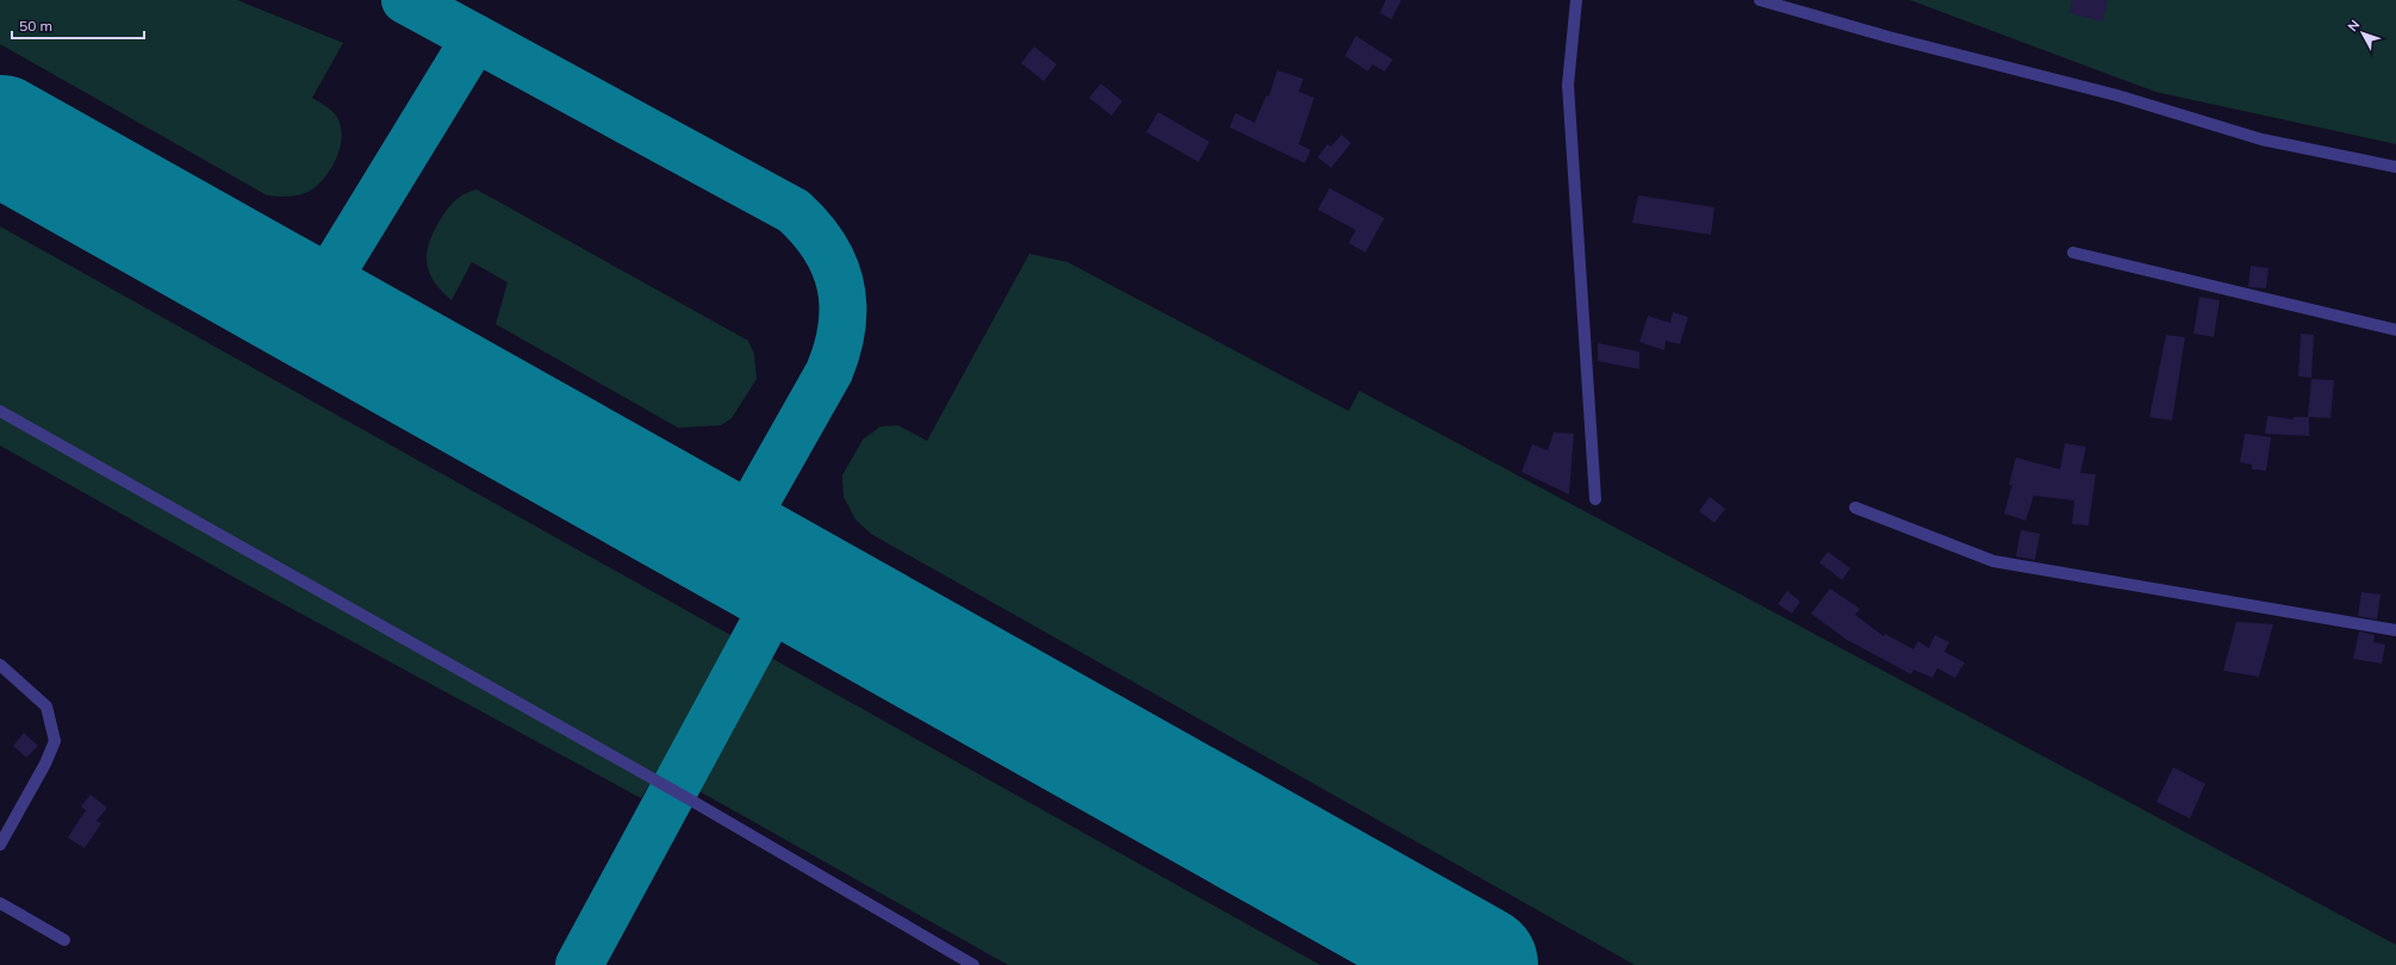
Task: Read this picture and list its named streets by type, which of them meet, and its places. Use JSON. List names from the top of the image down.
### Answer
{
  "scale_bar": "50 m",
  "north": "top left"
}
